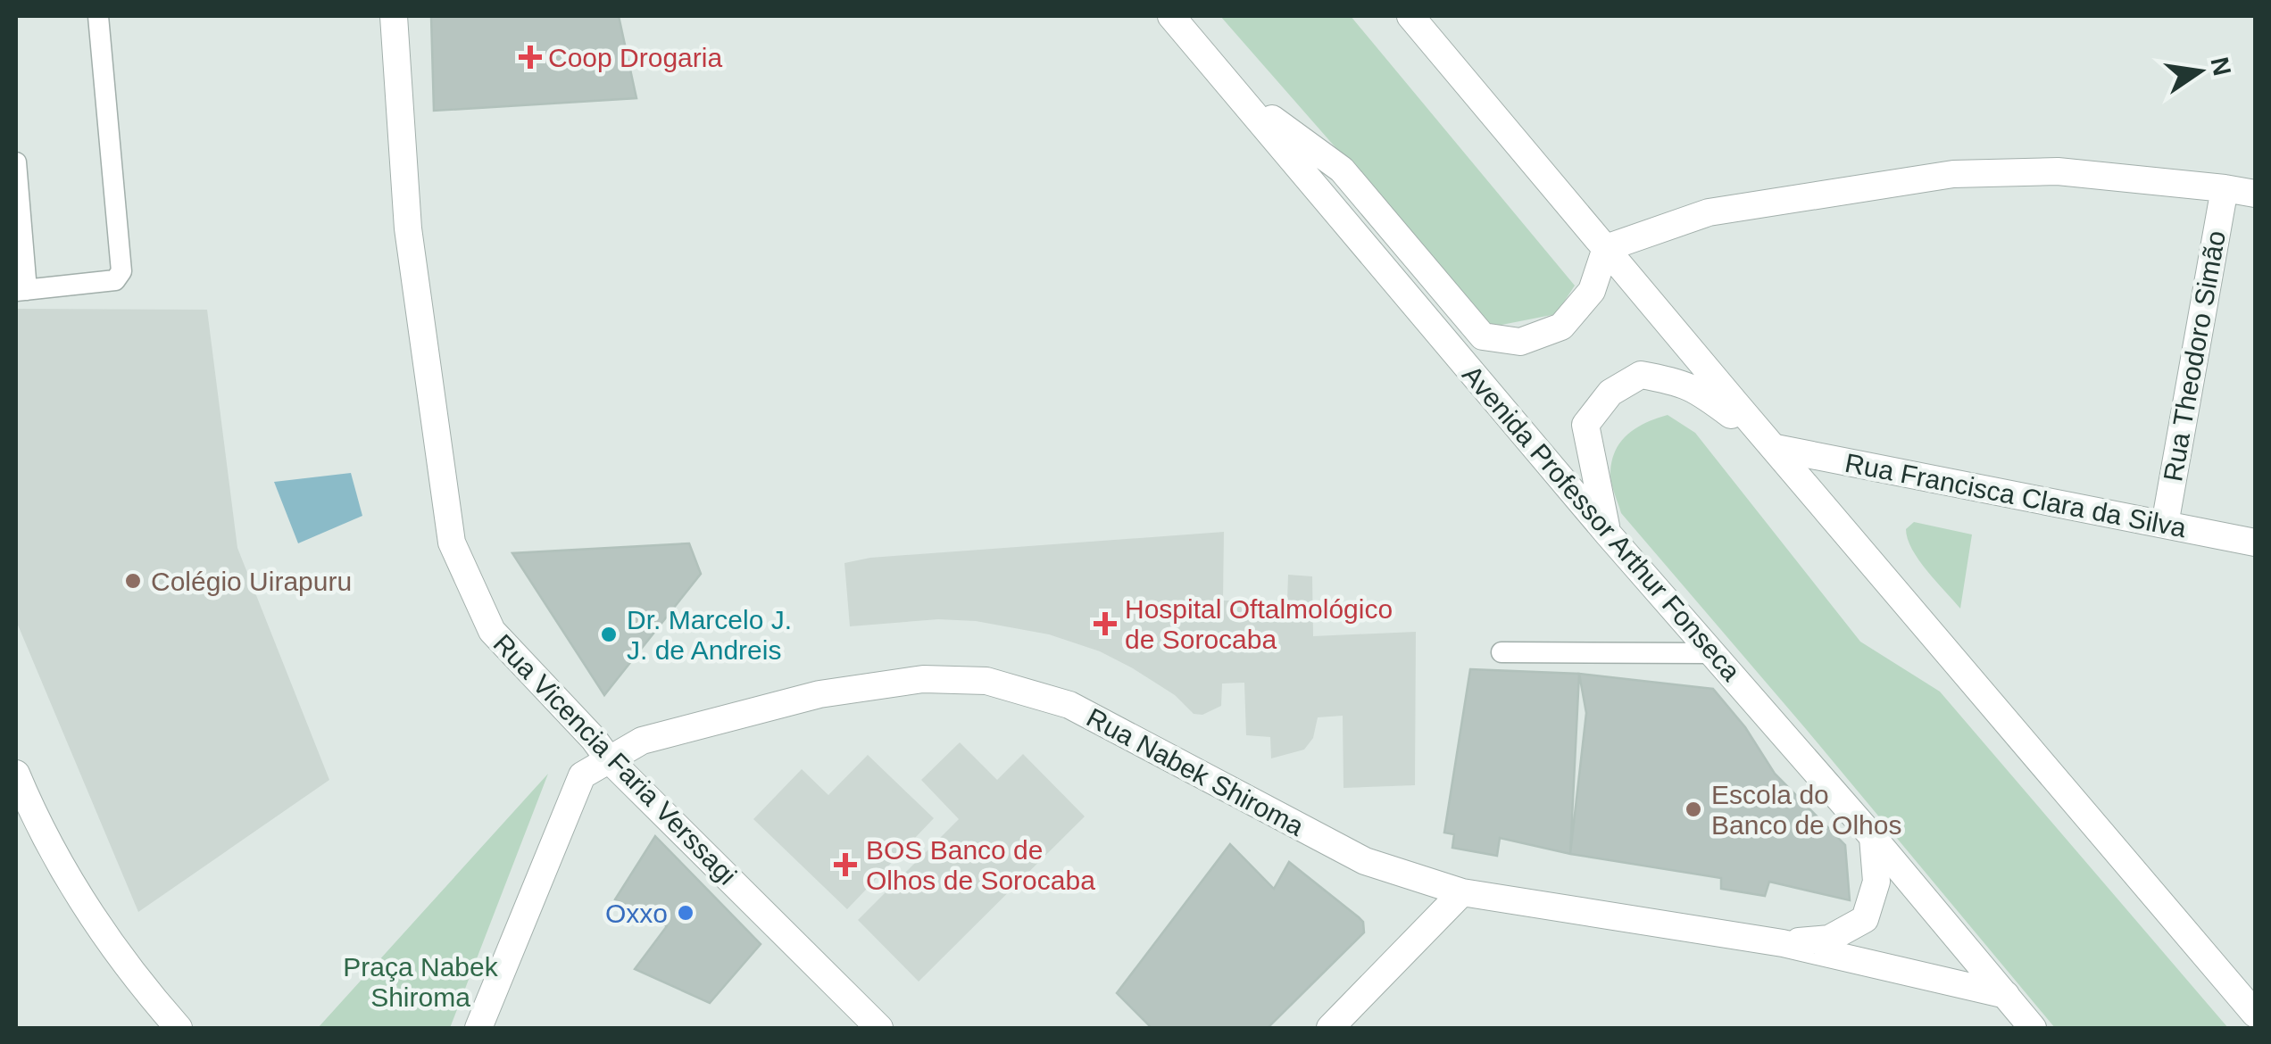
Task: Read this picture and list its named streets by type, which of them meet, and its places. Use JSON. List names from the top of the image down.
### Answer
{
  "streets": {
    "street": [
      "Rua Theodoro Simão",
      "Rua Francisca Clara da Silva",
      "Avenida Professor Arthur Fonseca",
      "Rua Vicencia Faria Verssagi",
      "Rua Nabek Shiroma"
    ]
  },
  "crossings": [
    ["Rua Theodoro Simão", "Rua Francisca Clara da Silva"],
    ["Avenida Professor Arthur Fonseca", "Rua Nabek Shiroma"],
    ["Rua Vicencia Faria Verssagi", "Rua Nabek Shiroma"]
  ],
  "parks": ["Praça Nabek Shiroma"],
  "places": {
    "health": ["Coop Drogaria", "Hospital Oftalmológico de Sorocaba", "BOS Banco de Olhos de Sorocaba"],
    "other": [
      "Colégio Uirapuru",
      "Dr. Marcelo J. J. de Andreis",
      "Escola do Banco de Olhos",
      "Oxxo"
    ]
  },
  "north": "right"
}
